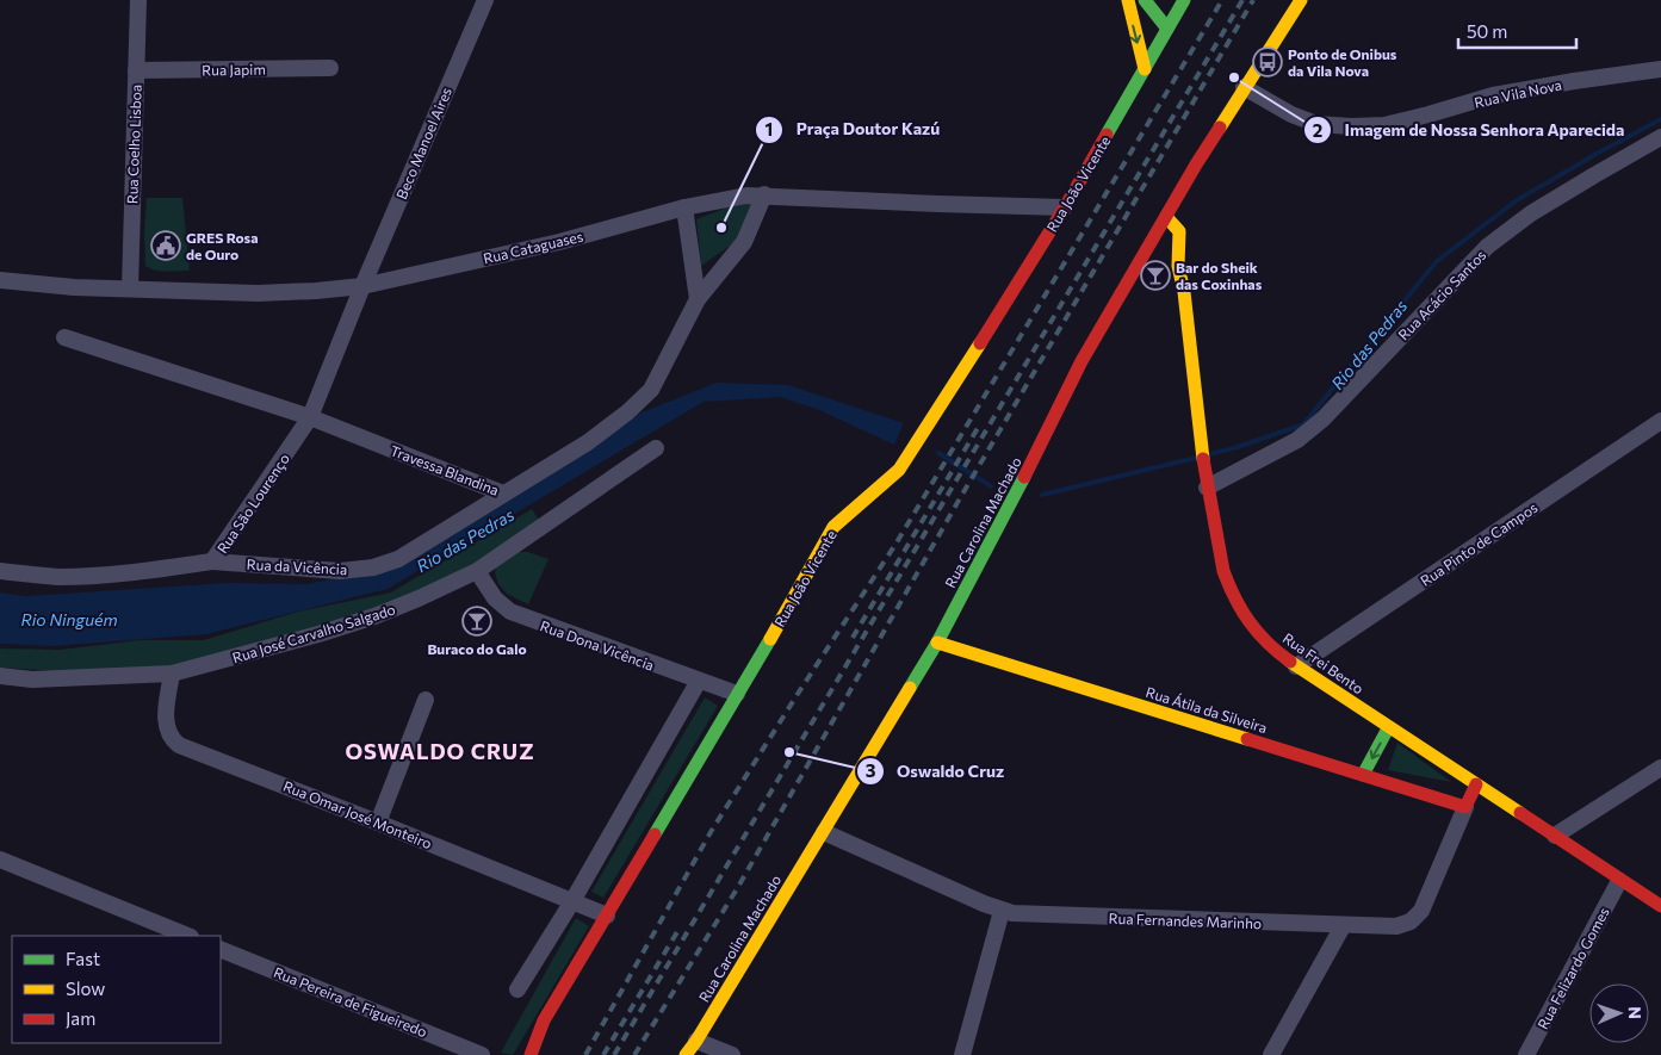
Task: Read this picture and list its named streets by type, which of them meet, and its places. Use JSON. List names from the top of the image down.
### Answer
{
  "streets": {
    "main road": [
      "Rua João Vicente",
      "Rua Carolina Machado",
      "Rua Frei Bento",
      "Rua Átila da Silveira",
      "Rua Fernandes Marinho"
    ],
    "street": [
      "Rua Japim",
      "Rua Vila Nova",
      "Beco Manoel Aires",
      "Rua Coelho Lisboa",
      "Rua Cataguases",
      "Rua Acácio Santos",
      "Travessa Blandina",
      "Rua São Lourenço",
      "Rua Pinto de Campos",
      "Rua da Vicência",
      "Rua José Carvalho Salgado",
      "Rua Dona Vicência",
      "Rua Omar José Monteiro",
      "Rua Felizardo Gomes",
      "Rua Pereira de Figueiredo"
    ]
  },
  "crossings": [
    ["Rua Japim", "Rua Coelho Lisboa"],
    ["Rua Vila Nova", "Rua Carolina Machado"],
    ["Beco Manoel Aires", "Rua Cataguases"],
    ["Beco Manoel Aires", "Rua São Lourenço"],
    ["Rua Coelho Lisboa", "Rua Cataguases"],
    ["Rua João Vicente", "Rua Cataguases"],
    ["Rua João Vicente", "Rua Dona Vicência"],
    ["Rua João Vicente", "Rua Omar José Monteiro"],
    ["Rua Cataguases", "Travessa Blandina"],
    ["Rua Cataguases", "Rua São Lourenço"],
    ["Rua Acácio Santos", "Rua Frei Bento"],
    ["Travessa Blandina", "Rua São Lourenço"],
    ["Travessa Blandina", "Rua da Vicência"],
    ["Rua São Lourenço", "Rua da Vicência"],
    ["Rua Carolina Machado", "Rua Frei Bento"],
    ["Rua Carolina Machado", "Rua Átila da Silveira"],
    ["Rua Carolina Machado", "Rua Fernandes Marinho"],
    ["Rua Pinto de Campos", "Rua Frei Bento"],
    ["Rua José Carvalho Salgado", "Rua Dona Vicência"],
    ["Rua José Carvalho Salgado", "Rua Omar José Monteiro"],
    ["Rua Frei Bento", "Rua Fernandes Marinho"],
    ["Rua Frei Bento", "Rua Felizardo Gomes"],
    ["Rua Átila da Silveira", "Rua Fernandes Marinho"]
  ],
  "districts": ["OSWALDO CRUZ"],
  "water": ["Rio das Pedras", "Rio Ninguém"],
  "places": {
    "bus stop": ["Ponto de Onibus da Vila Nova"],
    "other": ["Imagem de Nossa Senhora Aparecida", "Praça Doutor Kazú", "Oswaldo Cruz"],
    "public building": ["GRES Rosa de Ouro"],
    "bar": ["Bar do Sheik das Coxinhas", "Buraco do Galo"]
  },
  "legend": ["Fast", "Slow", "Jam"],
  "scale_bar": "50 m",
  "north": "right"
}
